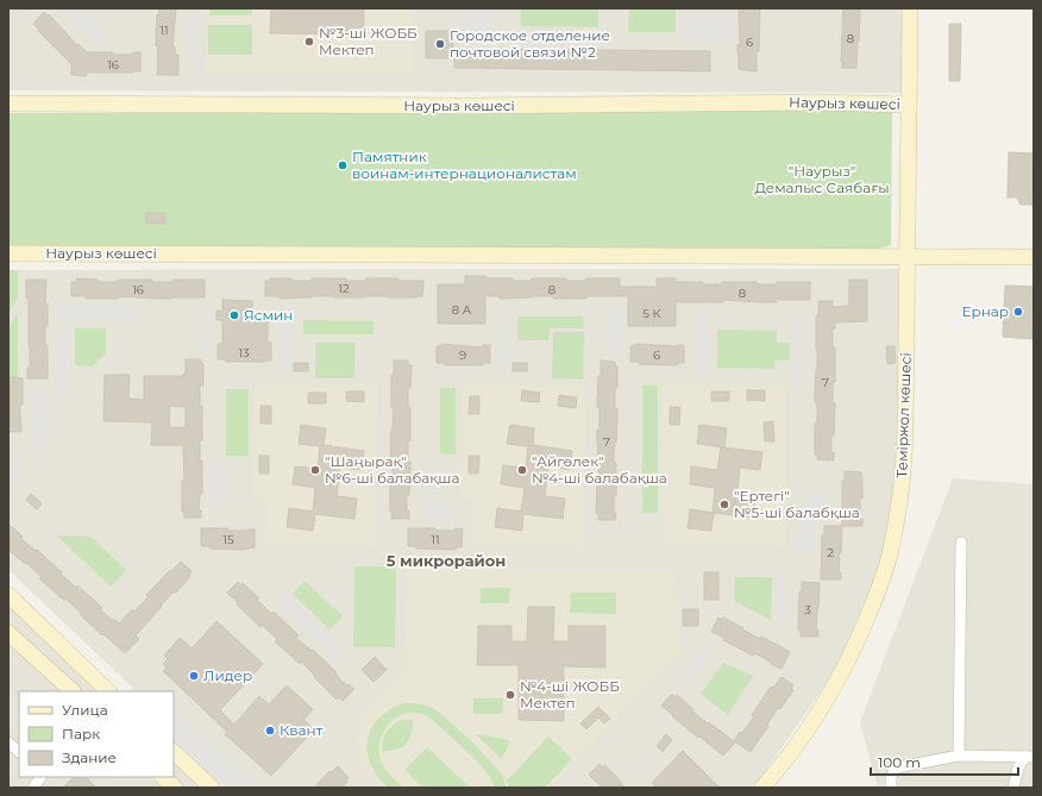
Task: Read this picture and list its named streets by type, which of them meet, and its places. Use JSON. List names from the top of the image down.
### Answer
{
  "streets": {
    "street": ["Наурыз көшесі", "Теміржол көшесі"]
  },
  "crossings": [
    ["Наурыз көшесі", "Теміржол көшесі"]
  ],
  "districts": ["5 микрорайон"],
  "parks": ["\"Наурыз\" Демалыс Саябағы"],
  "places": [
    "№3-ші ЖОББ Мектеп",
    "Городское отделение почтовой связи №2",
    "Памятник воинам-интернационалистам",
    "Ернар",
    "Ясмин",
    "\"Шаңырақ\" №6-ші балабақша",
    "\"Айгөлек\" №4-ші балабақша",
    "\"Ертегі\" №5-ші балабқша",
    "Лидер",
    "№4-ші ЖОББ Мектеп",
    "Квант"
  ],
  "house_numbers": [
    "11",
    "8",
    "6",
    "16",
    "12",
    "16",
    "8",
    "8",
    "8 А",
    "5 К",
    "13",
    "9",
    "6",
    "7",
    "7",
    "15",
    "11",
    "2",
    "3"
  ],
  "legend": ["Улица", "Парк", "Здание"],
  "scale_bar": "100 m"
}
